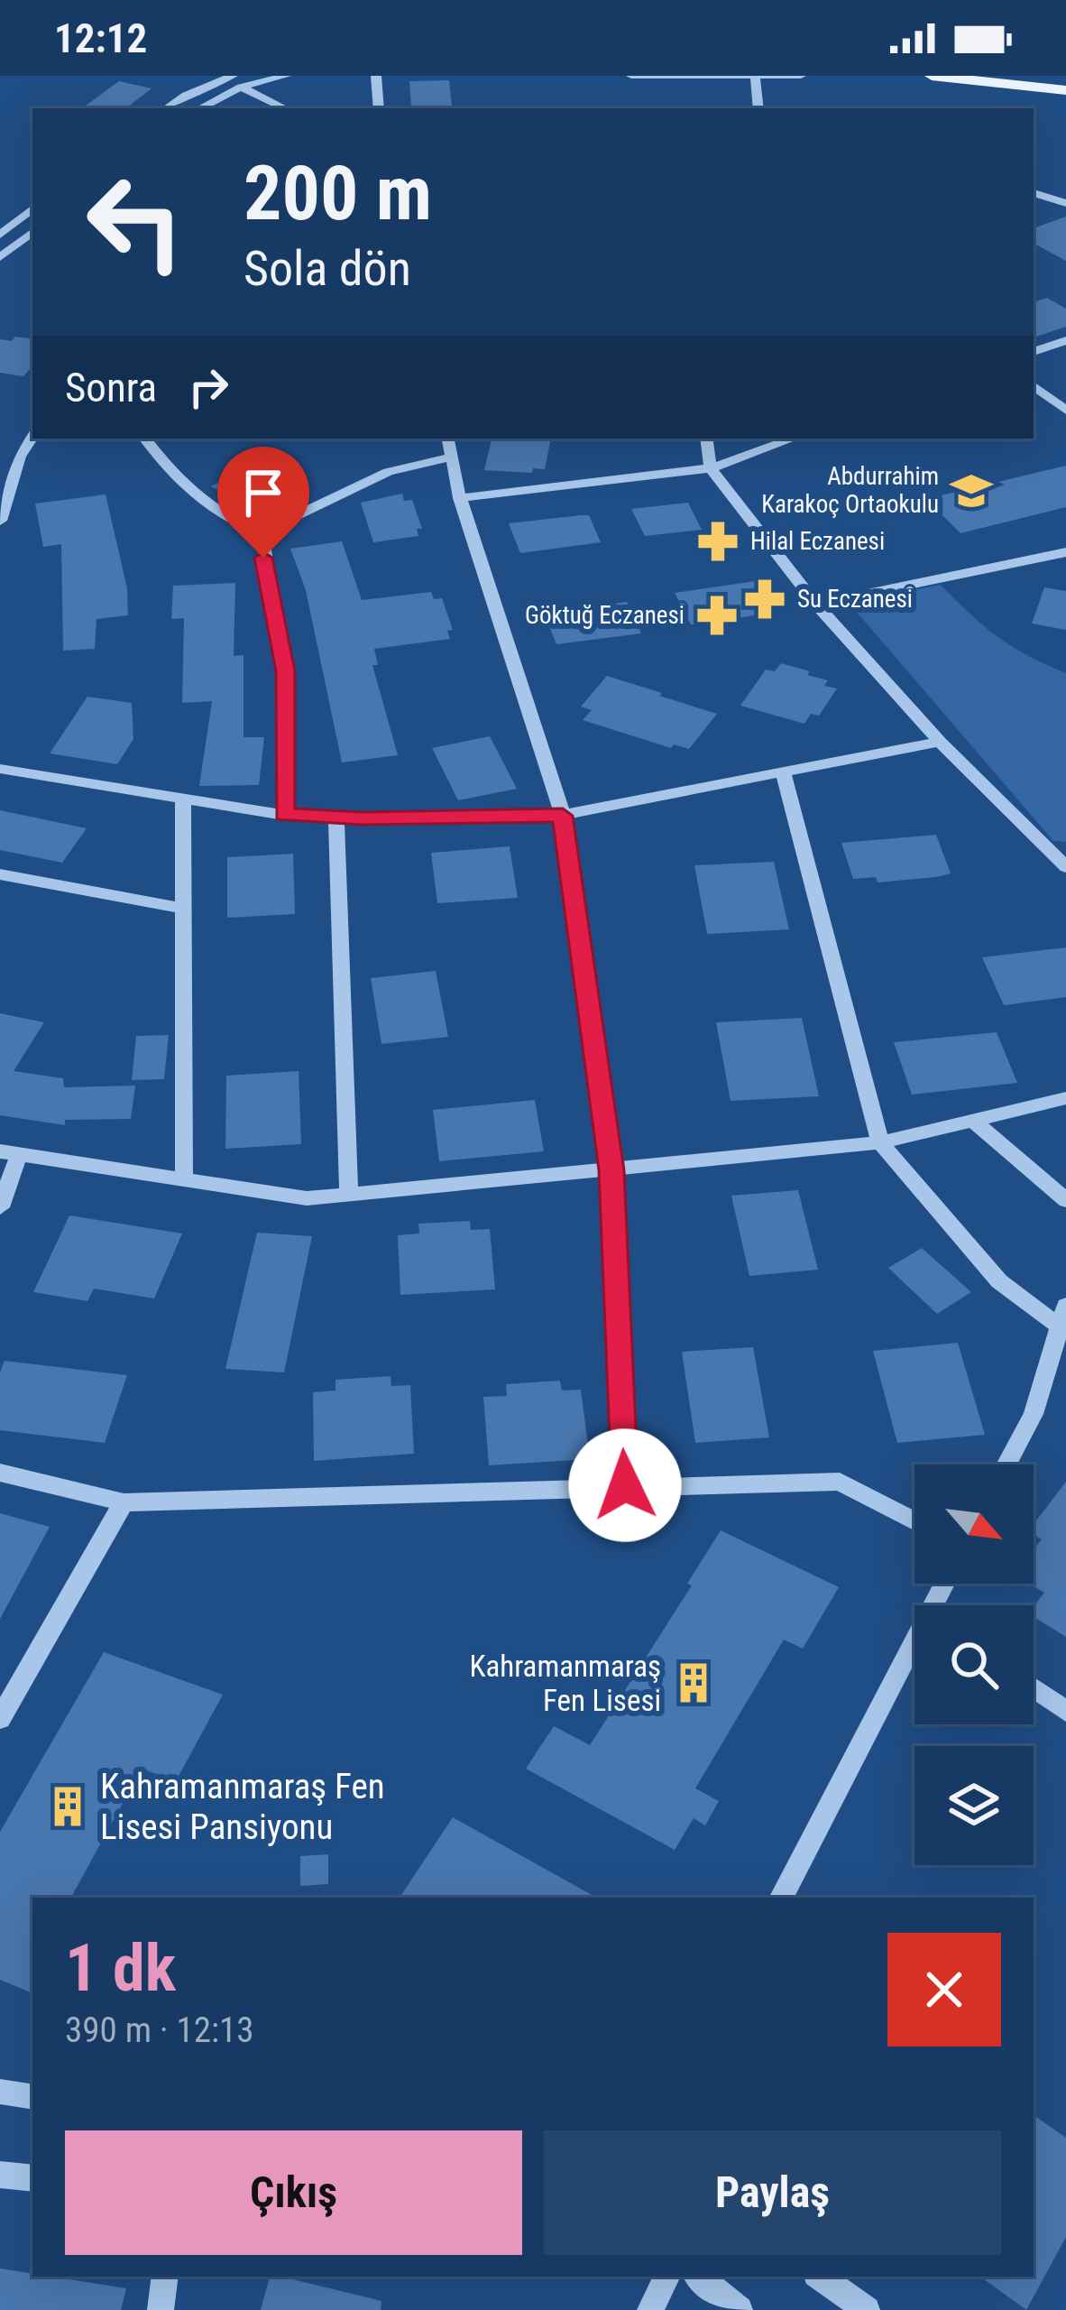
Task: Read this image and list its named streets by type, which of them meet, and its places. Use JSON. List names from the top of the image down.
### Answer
{
  "places": {
    "school or university": ["Abdurrahim Karakoç Ortaokulu"],
    "pharmacy": ["Hilal Eczanesi", "Su Eczanesi", "Göktuğ Eczanesi"],
    "building": ["Kahramanmaraş Fen Lisesi", "Kahramanmaraş Fen Lisesi Pansiyonu"]
  },
  "north": "bottom right",
  "page": {
    "status": "12:12",
    "turn": ["200 m", "Sola dön"],
    "then": "Sonra",
    "heading": ["1 dk", "390 m · 12:13"],
    "buttons": ["Çıkış", "Paylaş"]
  }
}
